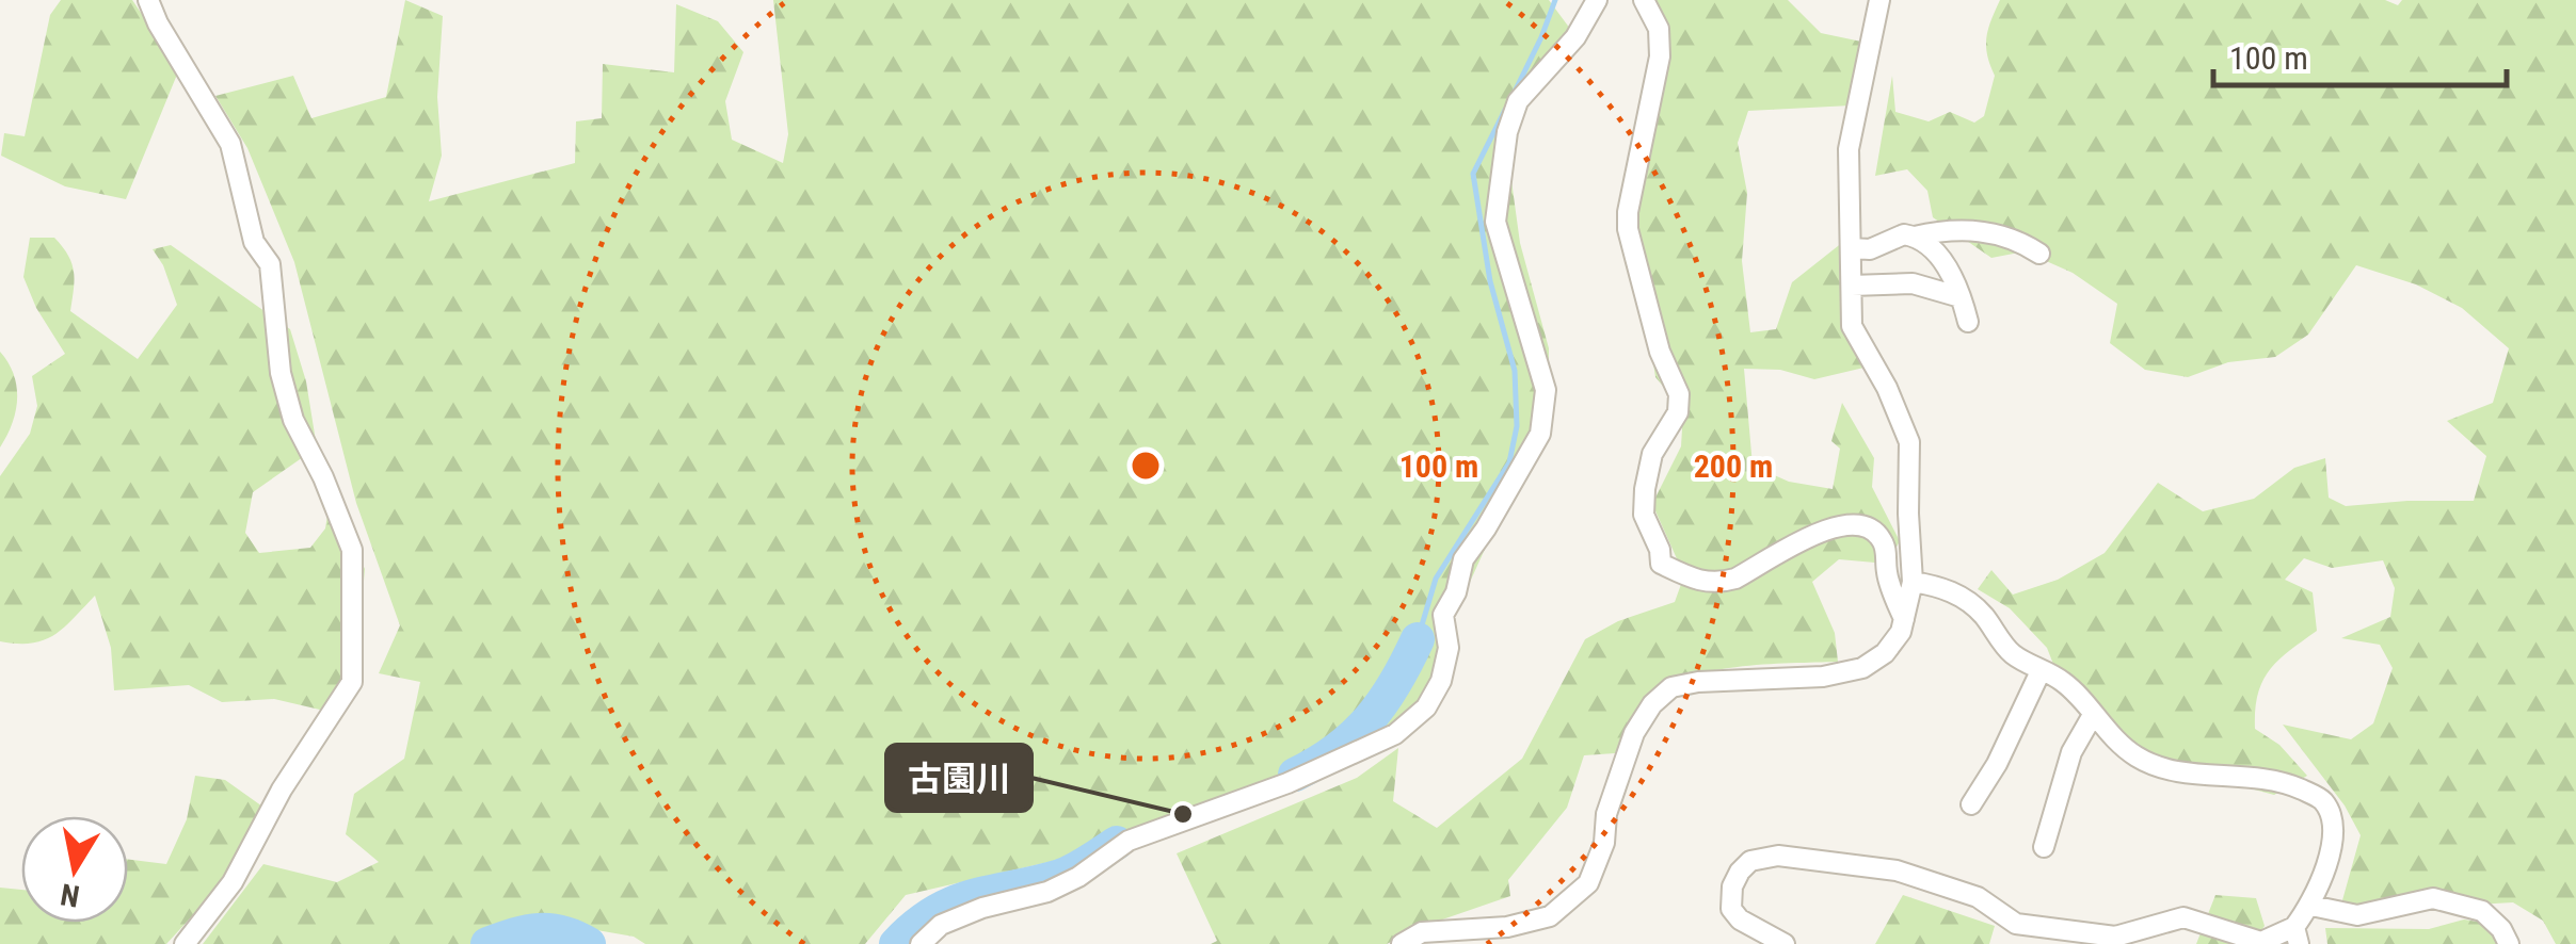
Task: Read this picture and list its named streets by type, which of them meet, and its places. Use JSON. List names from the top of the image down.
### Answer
{
  "places": ["古園川"],
  "scale_bar": "100 m",
  "north": "bottom",
  "rings": ["100 m", "200 m"]
}
